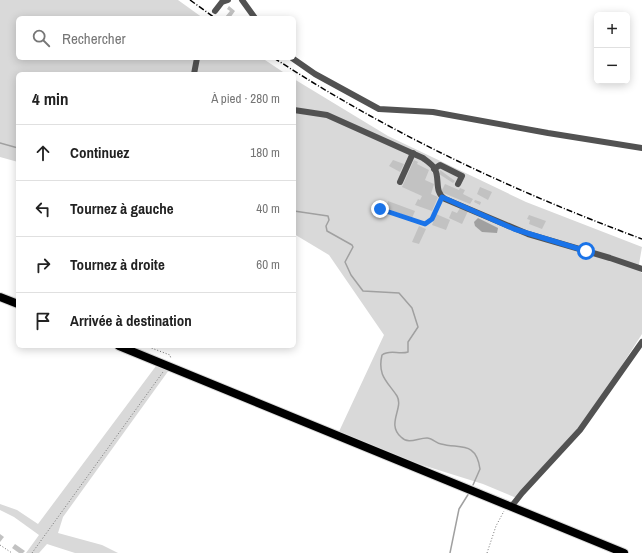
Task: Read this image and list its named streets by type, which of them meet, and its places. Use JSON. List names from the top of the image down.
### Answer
{
  "page": {
    "map_buttons": ["+", "−"],
    "search": "Rechercher",
    "heading": ["4 min", "À pied · 280 m"],
    "list": [
      ["Continuez", "180 m"],
      ["Tournez à gauche", "40 m"],
      ["Tournez à droite", "60 m"],
      "Arrivée à destination"
    ]
  }
}
